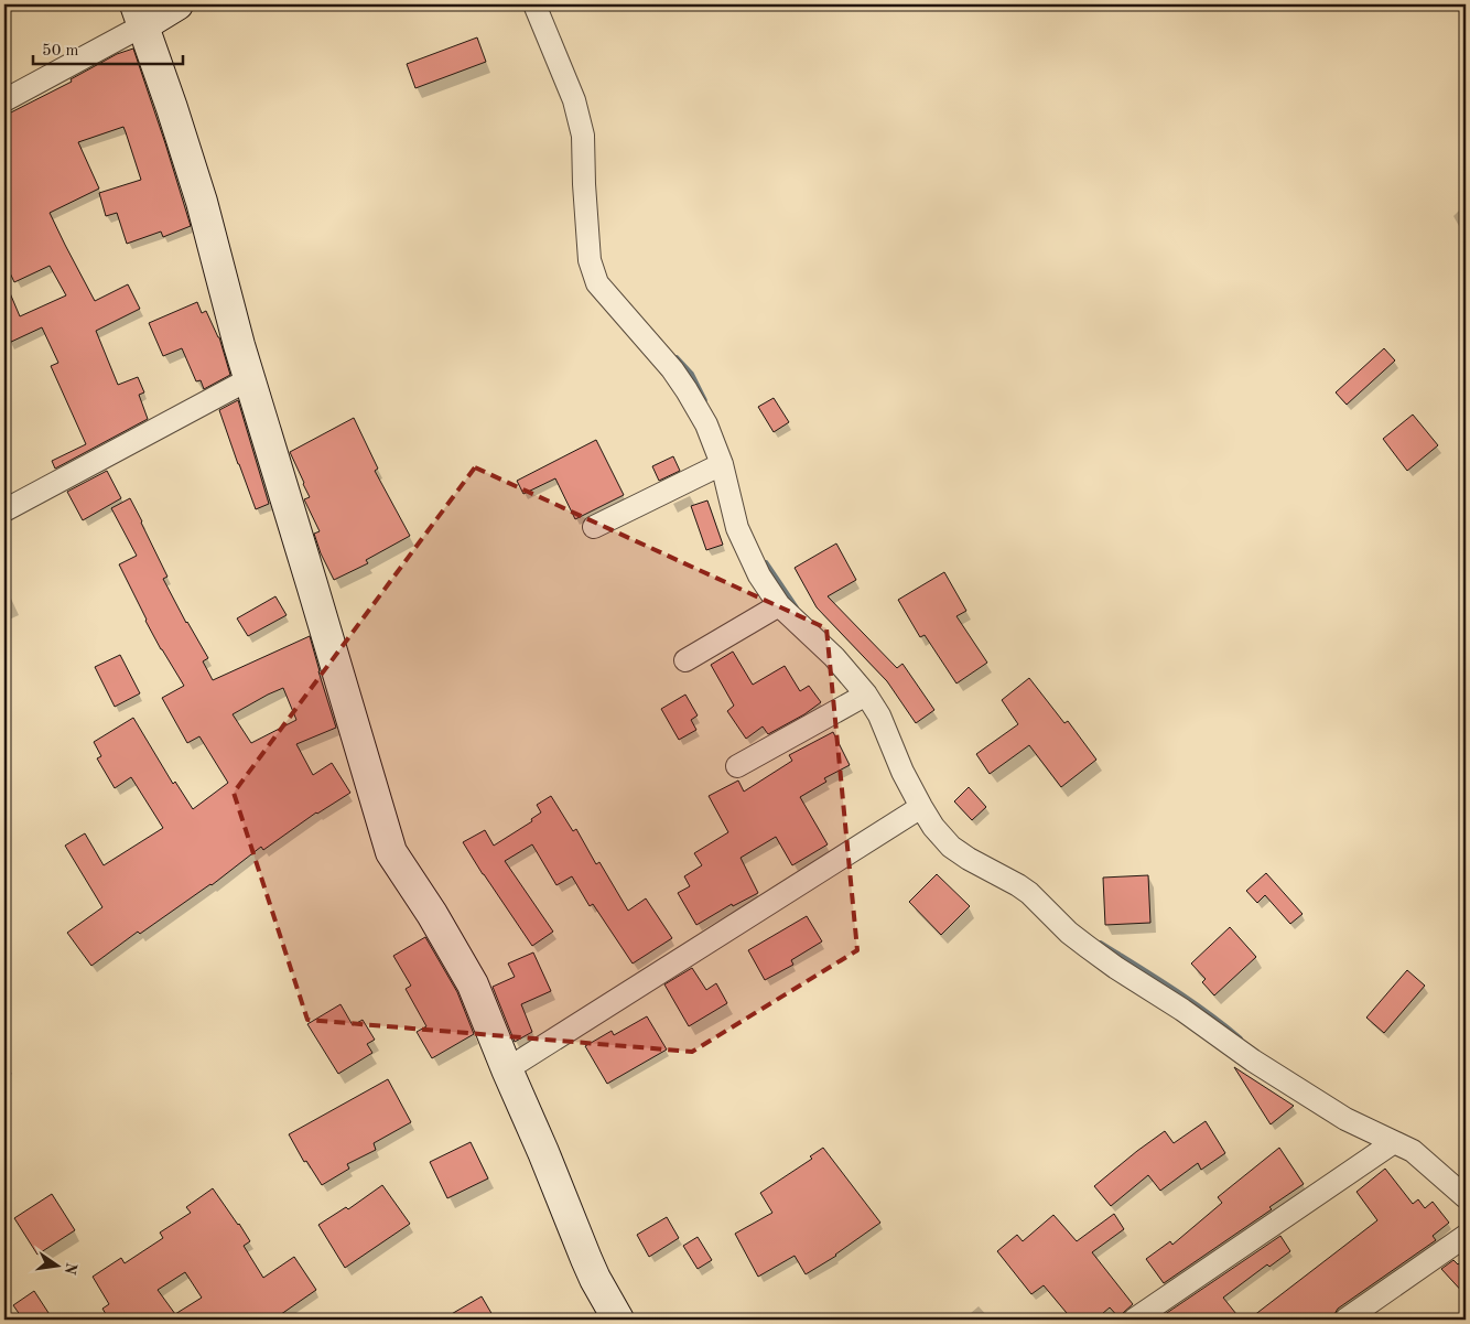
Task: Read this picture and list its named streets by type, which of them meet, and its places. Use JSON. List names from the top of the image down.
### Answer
{
  "scale_bar": "50 m",
  "north": "right"
}
